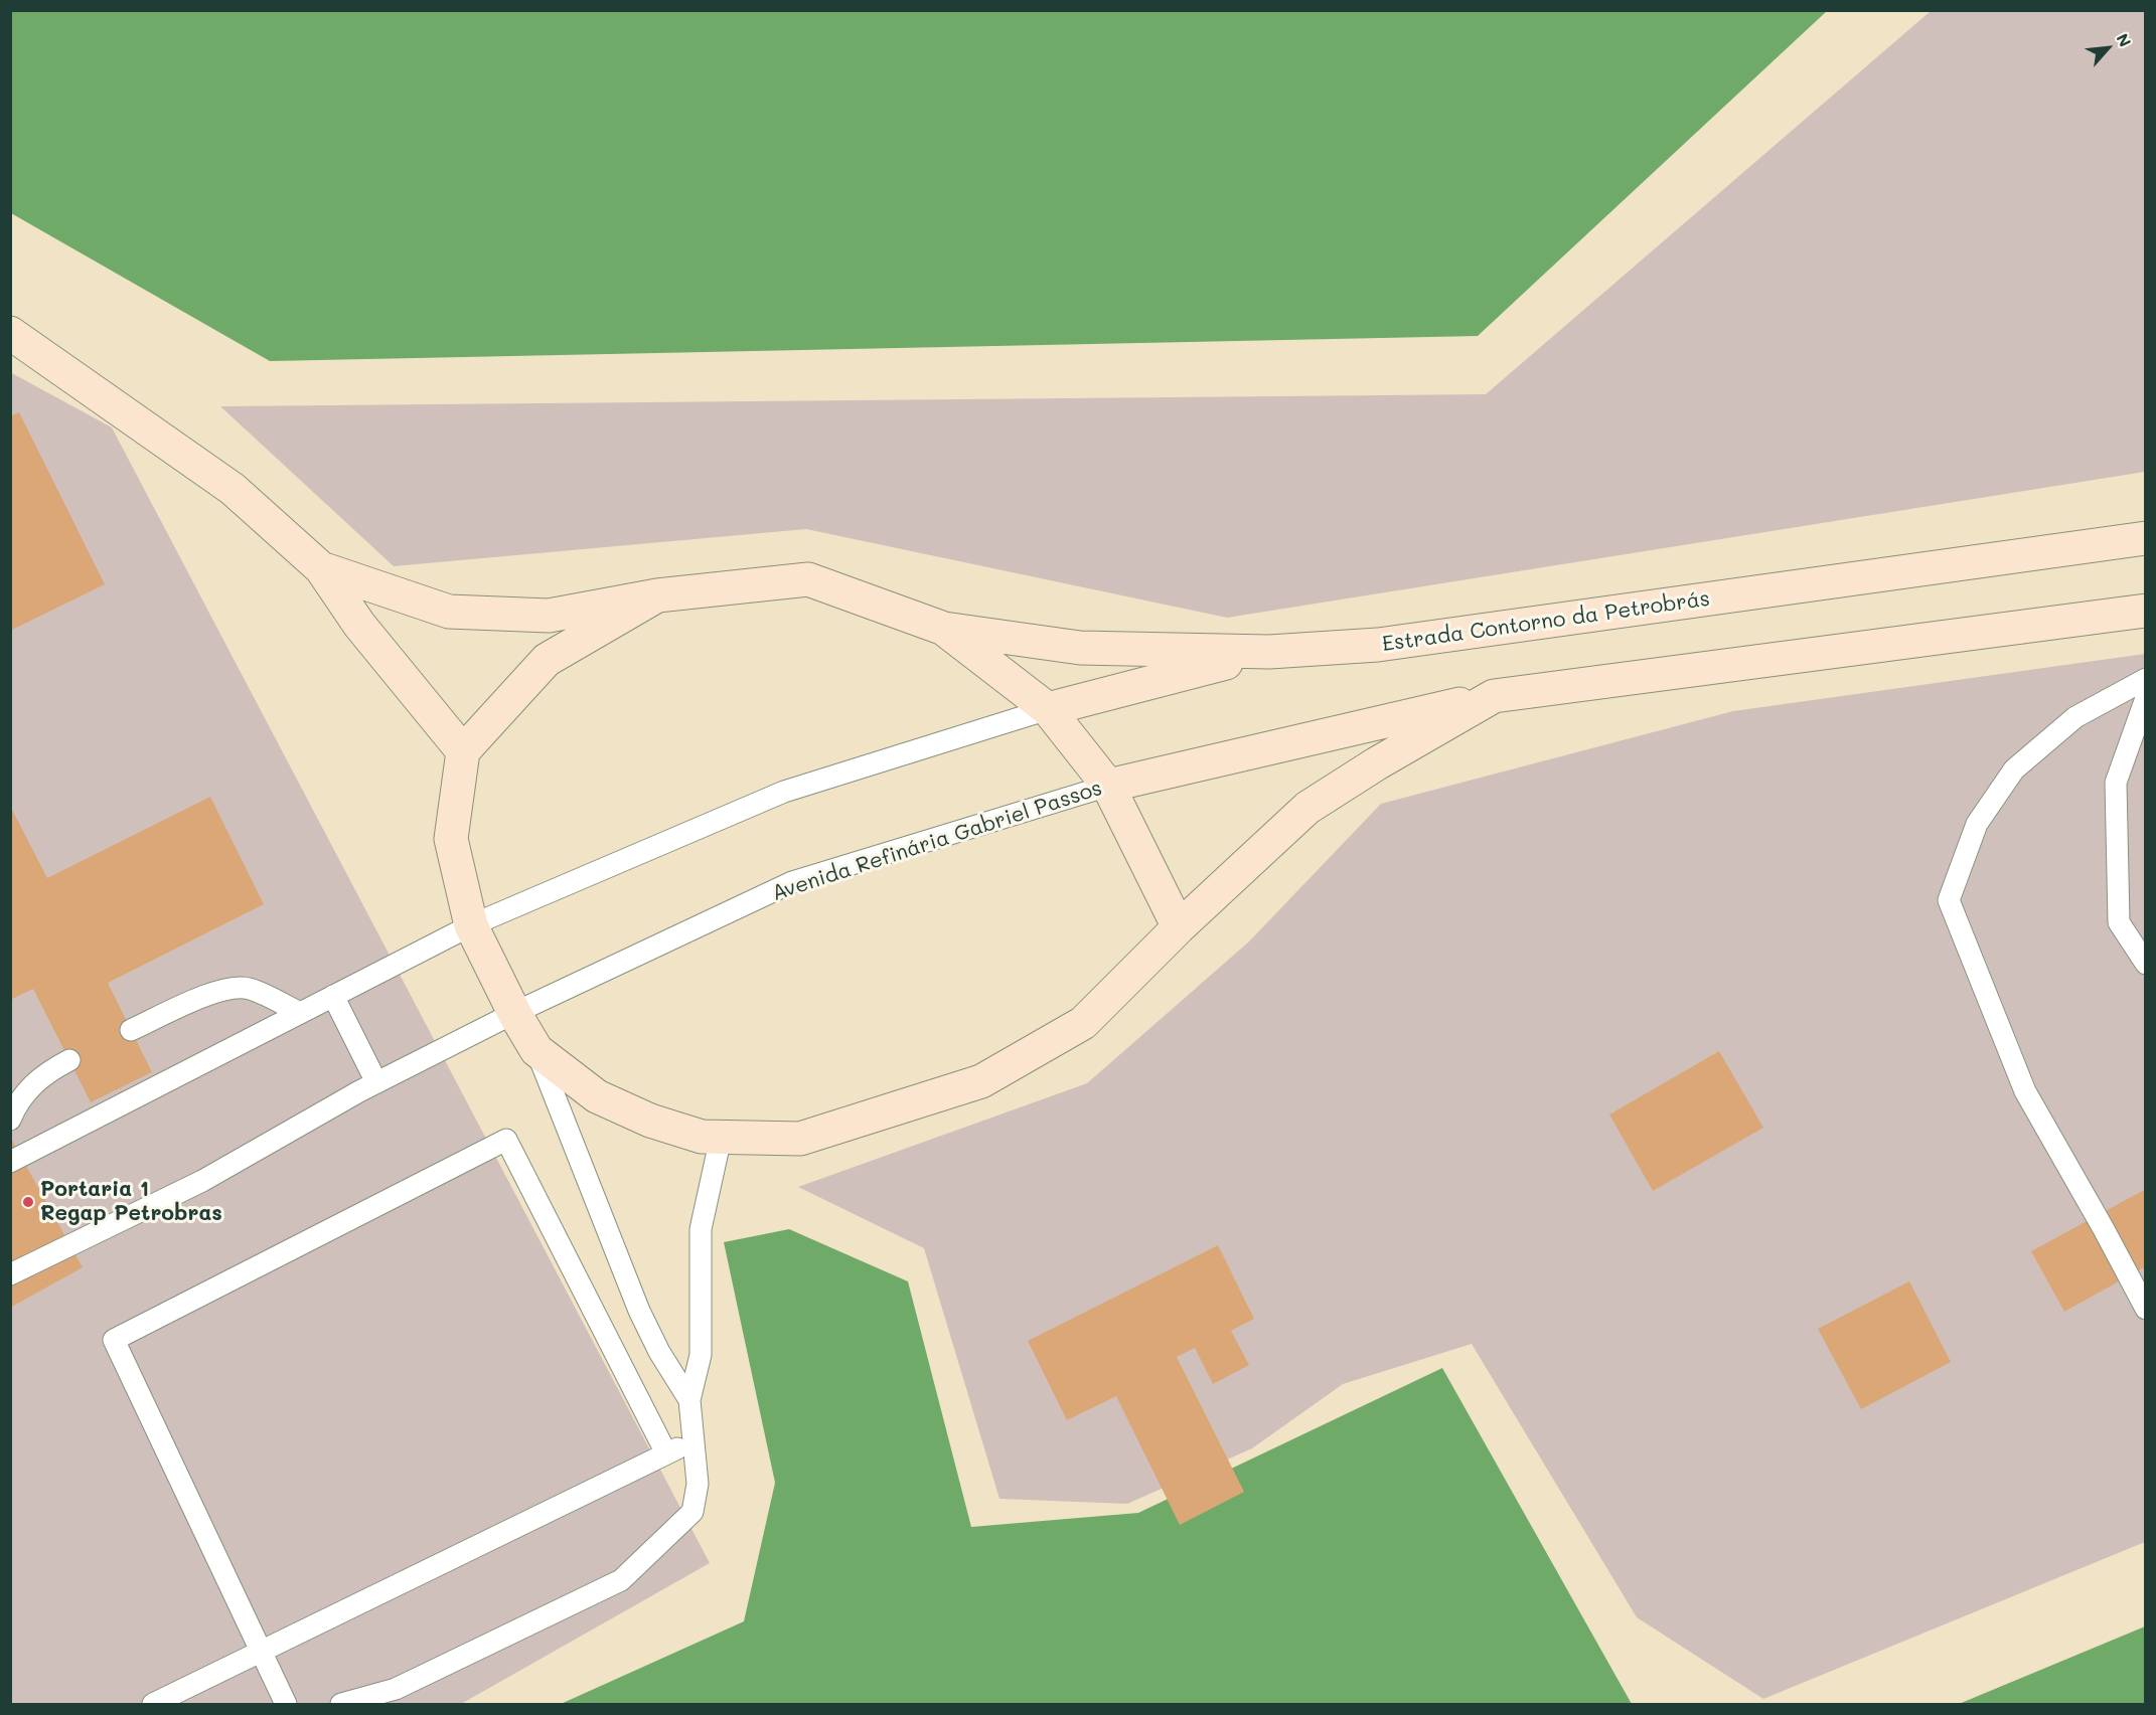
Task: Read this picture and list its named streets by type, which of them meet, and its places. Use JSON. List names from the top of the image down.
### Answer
{
  "streets": {
    "main road": ["Estrada Contorno da Petrobrás", "Avenida Refinária Gabriel Passos"]
  },
  "crossings": [
    ["Estrada Contorno da Petrobrás", "Avenida Refinária Gabriel Passos"]
  ],
  "places": ["Portaria 1 Regap Petrobras"],
  "north": "top right"
}
